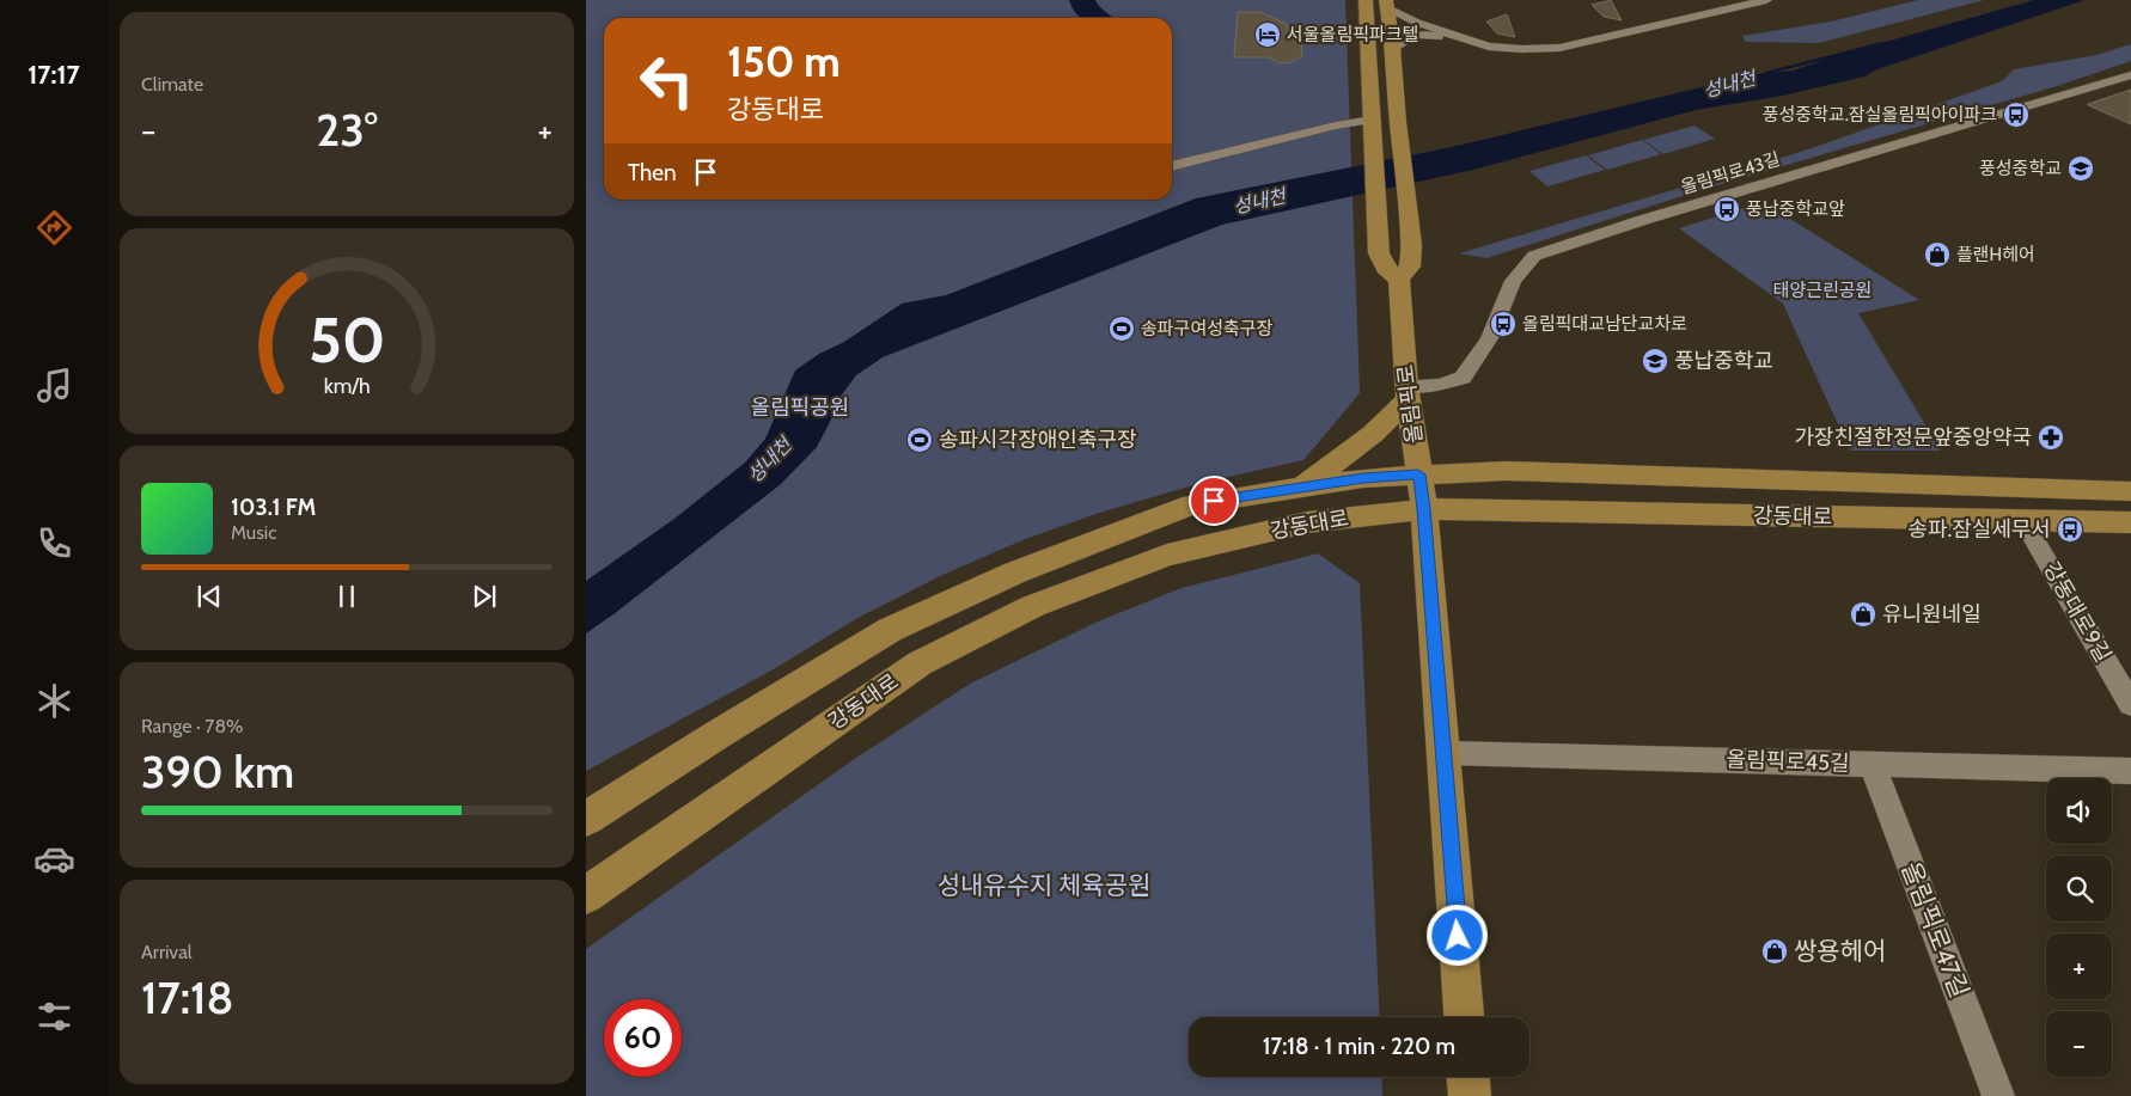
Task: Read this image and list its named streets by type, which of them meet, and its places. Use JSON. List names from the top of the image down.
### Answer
{
  "streets": {
    "main road": ["올림픽로", "강동대로"],
    "street": [
      "올림픽로43길",
      "강동대로9길",
      "올림픽로45길",
      "올림픽로47길"
    ]
  },
  "crossings": [
    ["올림픽로43길", "올림픽로"],
    ["올림픽로", "강동대로"],
    ["올림픽로", "올림픽로45길"],
    ["강동대로", "강동대로9길"],
    ["올림픽로45길", "올림픽로47길"]
  ],
  "water": ["성내천"],
  "parks": ["태양근린공원", "올림픽공원", "성내유수지 체육공원"],
  "places": {
    "hotel": ["서울올림픽파크텔"],
    "bus stop": [
      "풍성중학교.잠실올림픽아이파크",
      "풍납중학교앞",
      "올림픽대교남단교차로",
      "송파.잠실세무서"
    ],
    "school or university": ["풍성중학교", "풍납중학교"],
    "shop": ["플랜H헤어", "유니원네일", "쌍용헤어"],
    "sports": ["송파구여성축구장", "송파시각장애인축구장"],
    "pharmacy": ["가장친절한정문앞중앙약국"]
  },
  "page": {
    "tabs": "17:17",
    "tile": [
      "Climate",
      ["Range · 78%", "390 km"],
      ["Arrival", "17:18"]
    ],
    "turn": ["150 m", "강동대로"],
    "heat": ["−", "23°", "+"],
    "then": "Then",
    "song": ["103.1 FM", "Music"],
    "map_buttons": ["+", "−"],
    "limit": "60",
    "trip": "17:18 · 1 min · 220 m",
    "gauge": ["50", "km/h"]
  }
}
